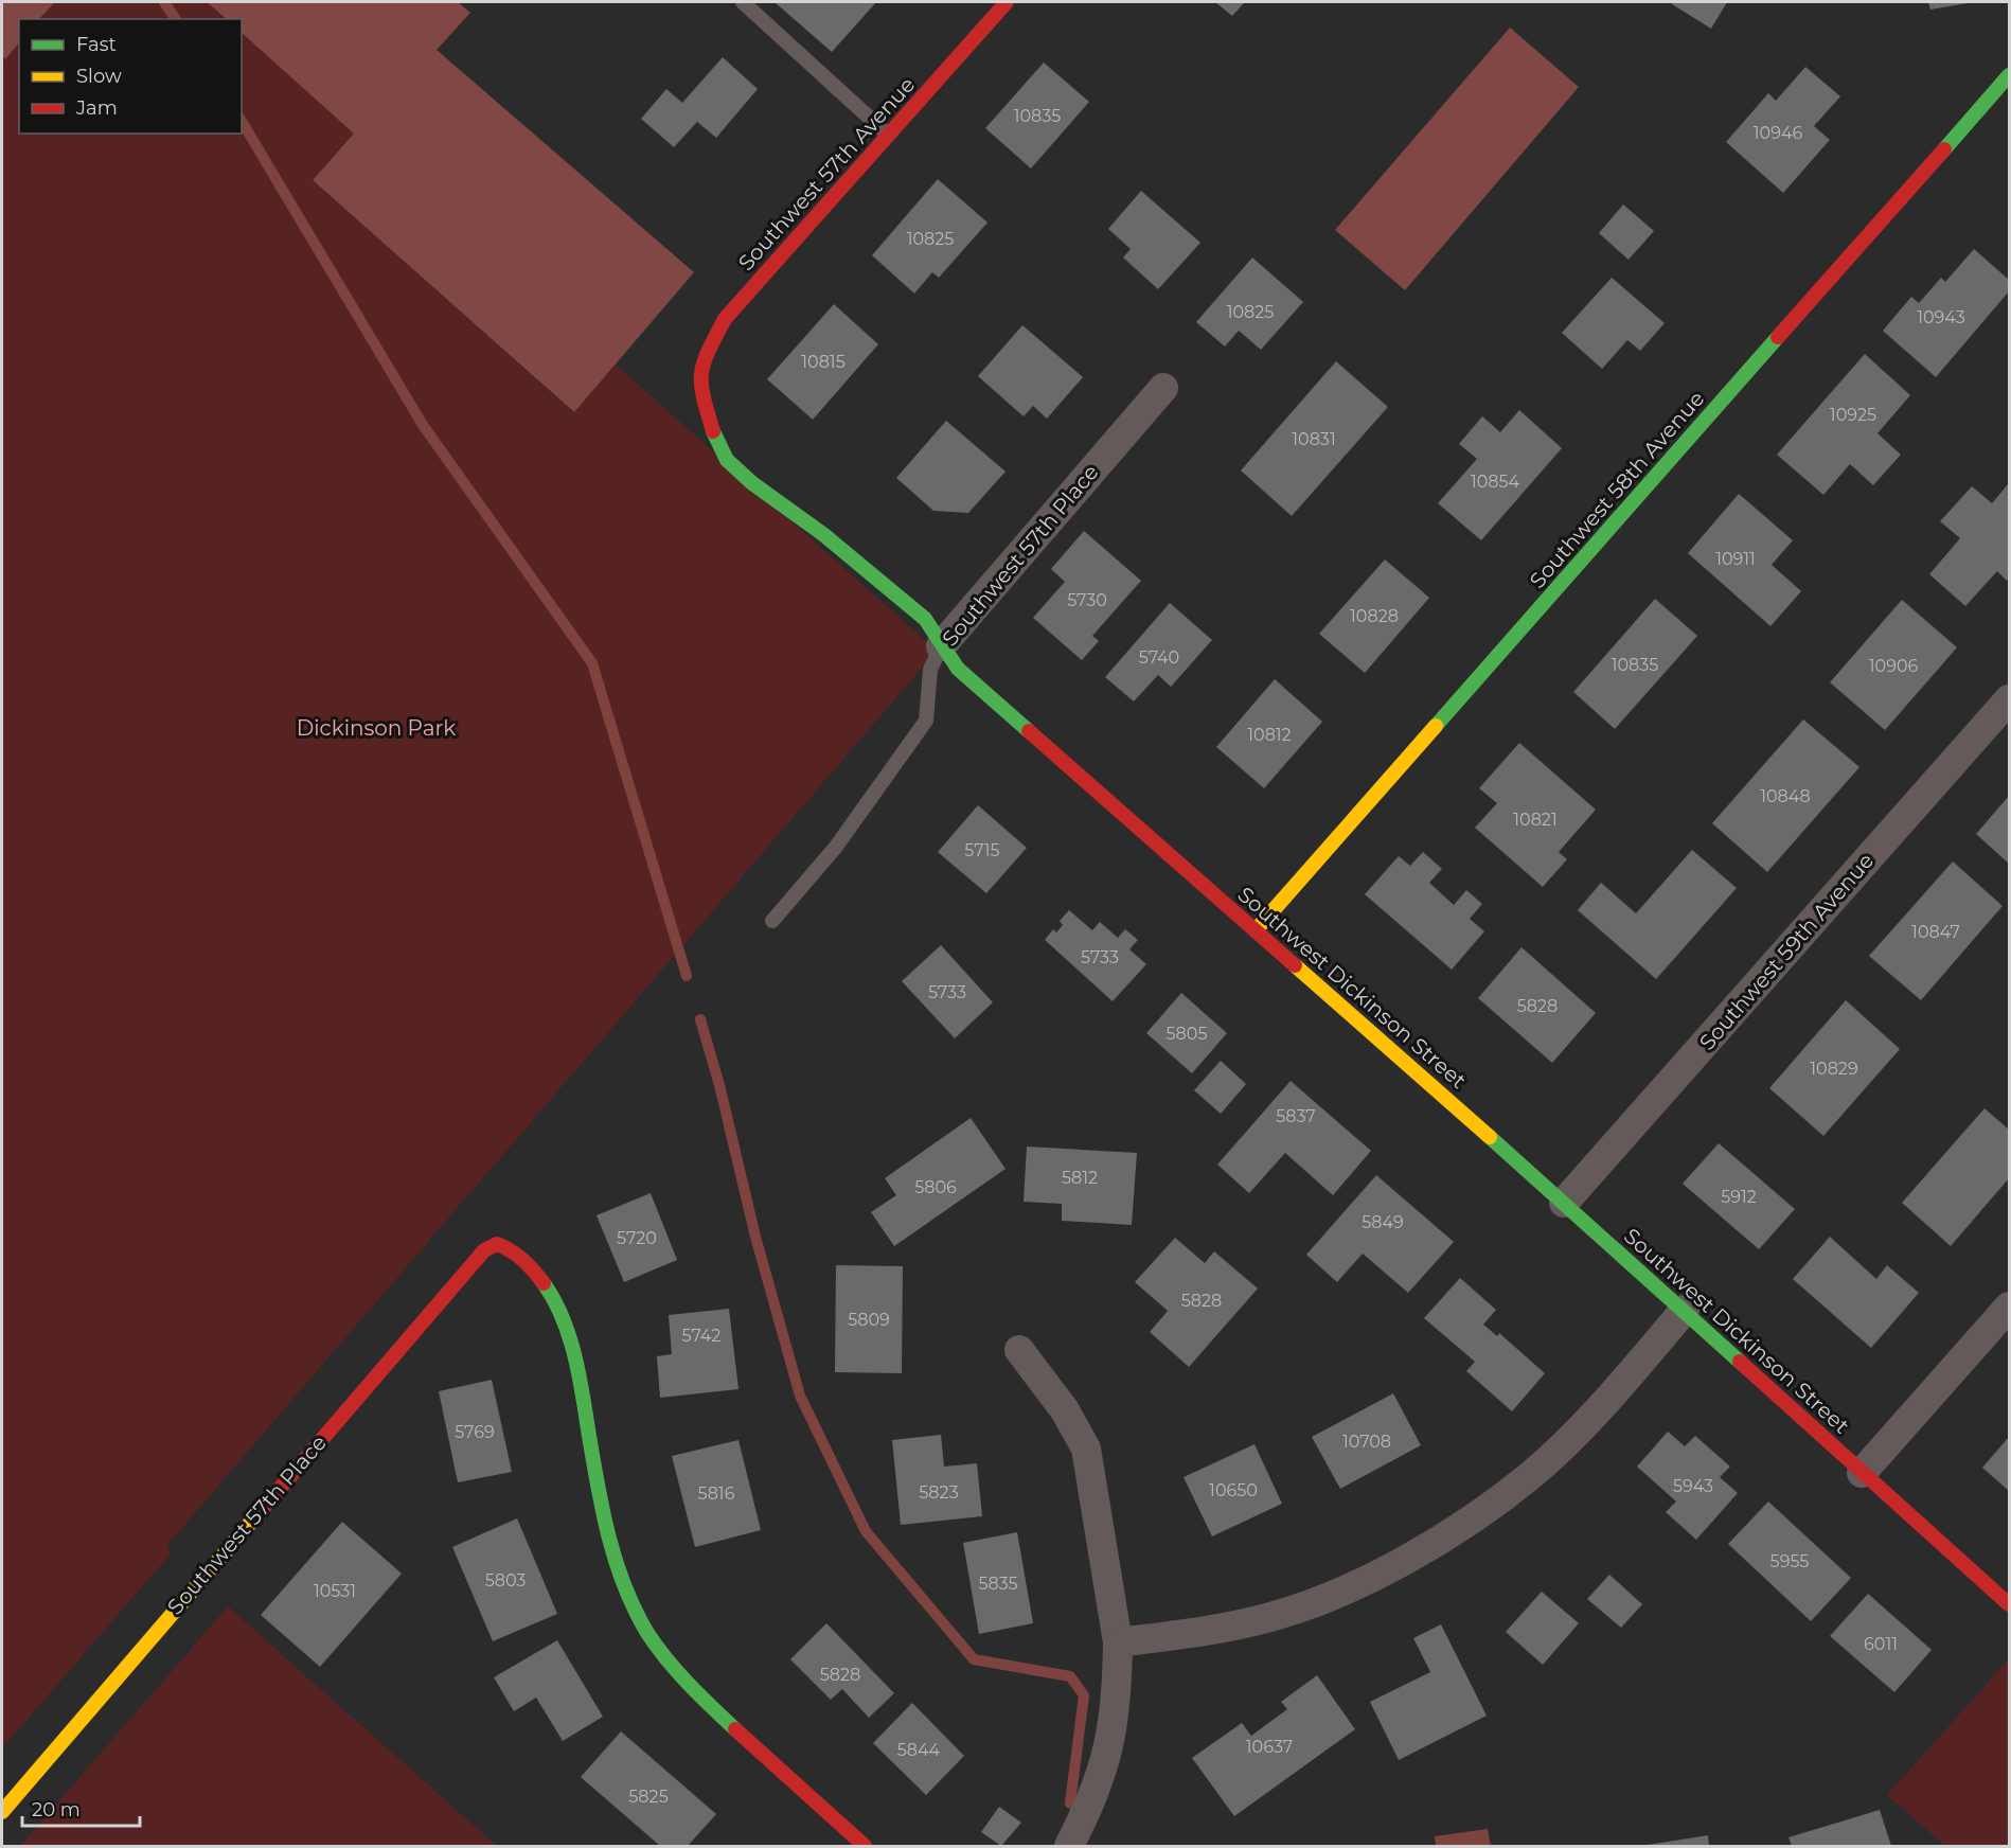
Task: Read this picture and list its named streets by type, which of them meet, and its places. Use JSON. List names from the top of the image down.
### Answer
{
  "streets": {
    "street": [
      "Southwest 57th Avenue",
      "Southwest 58th Avenue",
      "Southwest 57th Place",
      "Southwest 59th Avenue",
      "Southwest Dickinson Street"
    ]
  },
  "crossings": [
    ["Southwest 57th Avenue", "Southwest Dickinson Street"],
    ["Southwest 58th Avenue", "Southwest Dickinson Street"],
    ["Southwest 57th Place", "Southwest Dickinson Street"],
    ["Southwest 59th Avenue", "Southwest Dickinson Street"]
  ],
  "parks": ["Dickinson Park"],
  "house_numbers": [
    "10835",
    "10946",
    "10825",
    "10825",
    "10943",
    "10815",
    "10925",
    "10831",
    "10854",
    "10911",
    "5730",
    "10828",
    "5740",
    "10835",
    "10906",
    "10812",
    "10848",
    "10821",
    "5715",
    "10847",
    "5733",
    "5733",
    "5828",
    "5805",
    "10829",
    "5837",
    "5812",
    "5806",
    "5912",
    "5849",
    "5720",
    "5828",
    "5809",
    "5742",
    "5769",
    "10708",
    "5943",
    "10650",
    "5823",
    "5816",
    "5955",
    "5803",
    "5835",
    "10531",
    "6011",
    "5828",
    "10637",
    "5844",
    "5825"
  ],
  "legend": ["Fast", "Slow", "Jam"],
  "scale_bar": "20 m"
}
